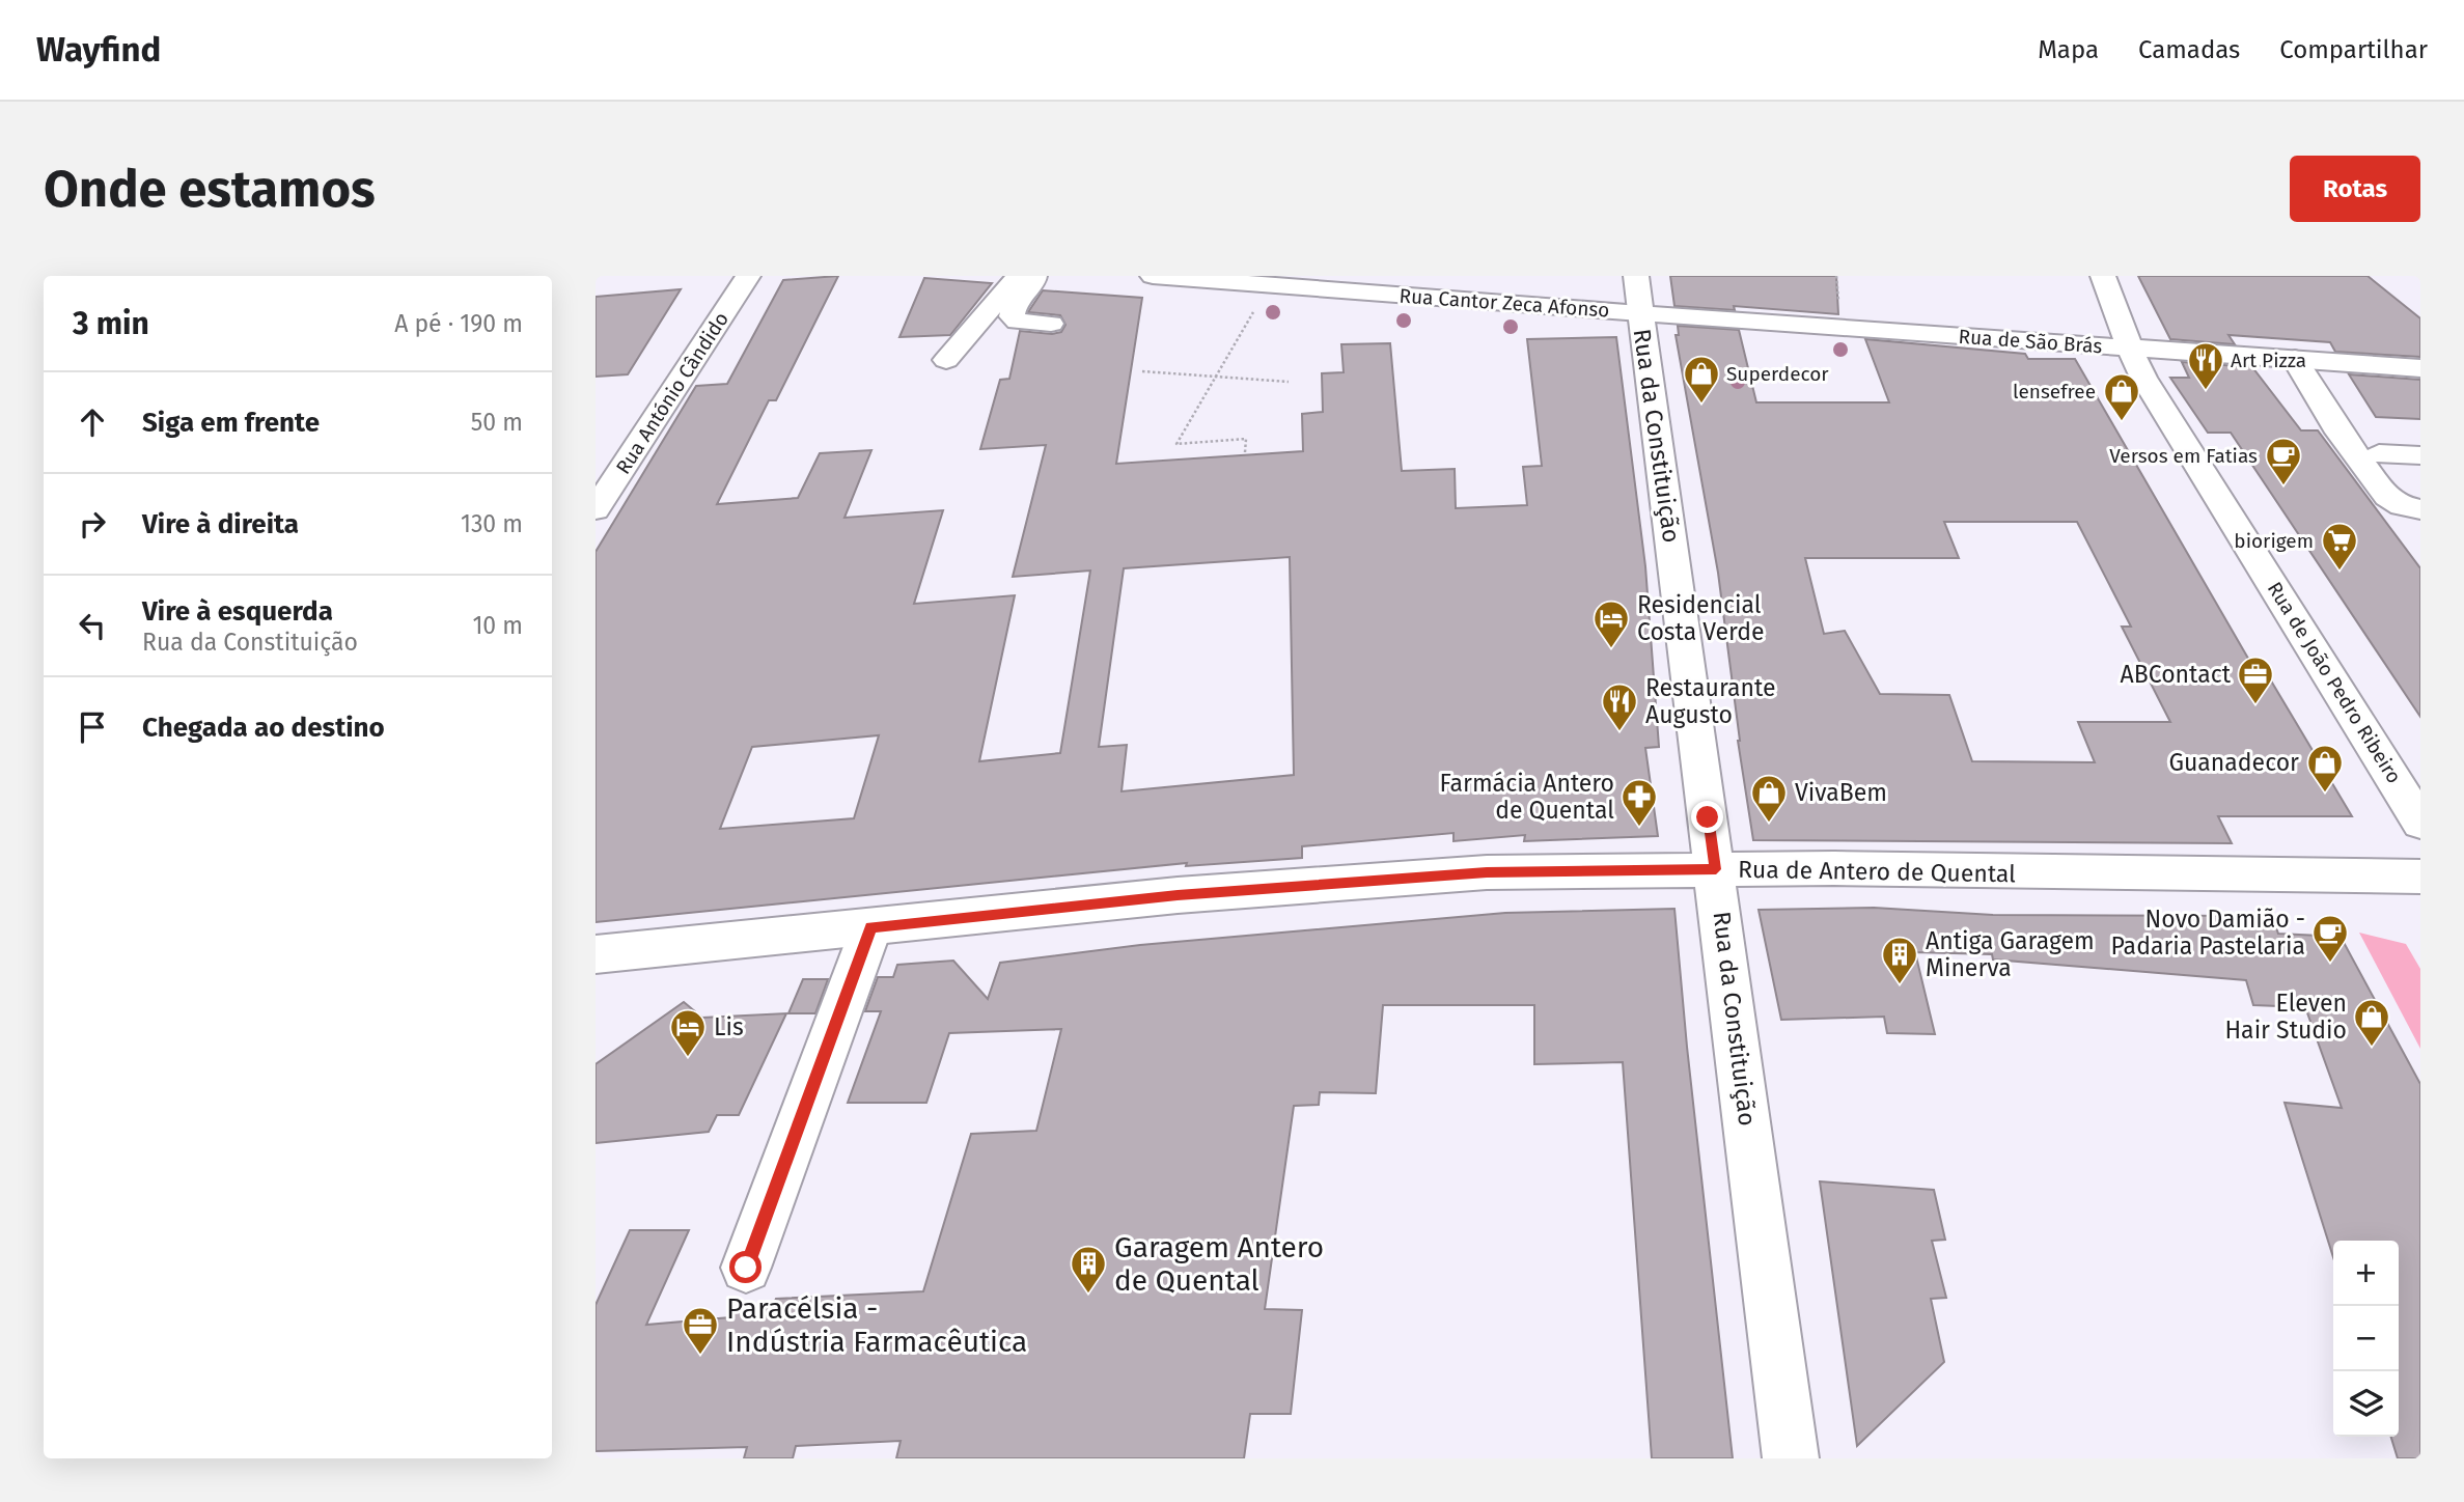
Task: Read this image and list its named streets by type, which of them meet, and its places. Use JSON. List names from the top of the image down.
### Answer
{
  "streets": {
    "main road": [
      "Rua Cantor Zeca Afonso",
      "Rua de São Brás",
      "Rua António Cândido",
      "Rua da Constituição",
      "Rua de João Pedro Ribeiro",
      "Rua de Antero de Quental"
    ]
  },
  "crossings": [
    ["Rua Cantor Zeca Afonso", "Rua de São Brás"],
    ["Rua Cantor Zeca Afonso", "Rua da Constituição"],
    ["Rua de São Brás", "Rua da Constituição"],
    ["Rua de São Brás", "Rua de João Pedro Ribeiro"],
    ["Rua da Constituição", "Rua de Antero de Quental"]
  ],
  "places": {
    "restaurant": ["Art Pizza", "Restaurante Augusto"],
    "shop": [
      "Superdecor",
      "lensefree",
      "Guanadecor",
      "VivaBem",
      "Eleven Hair Studio"
    ],
    "cafe": ["Versos em Fatias", "Novo Damião - Padaria Pastelaria"],
    "supermarket": ["biorigem"],
    "hotel": ["Residencial Costa Verde", "Lis"],
    "office": ["ABContact", "Paracélsia - Indústria Farmacêutica"],
    "pharmacy": ["Farmácia Antero de Quental"],
    "building": ["Antiga Garagem Minerva", "Garagem Antero de Quental"]
  },
  "page": {
    "header": "Wayfind",
    "nav": ["Mapa", "Camadas", "Compartilhar"],
    "buttons": "Rotas",
    "title": "Onde estamos",
    "heading": ["3 min", "A pé · 190 m"],
    "list": [
      ["Siga em frente", "50 m"],
      ["Vire à direita", "130 m"],
      ["Vire à esquerda", "Rua da Constituição", "10 m"],
      "Chegada ao destino"
    ],
    "map_buttons": ["+", "−"]
  }
}
